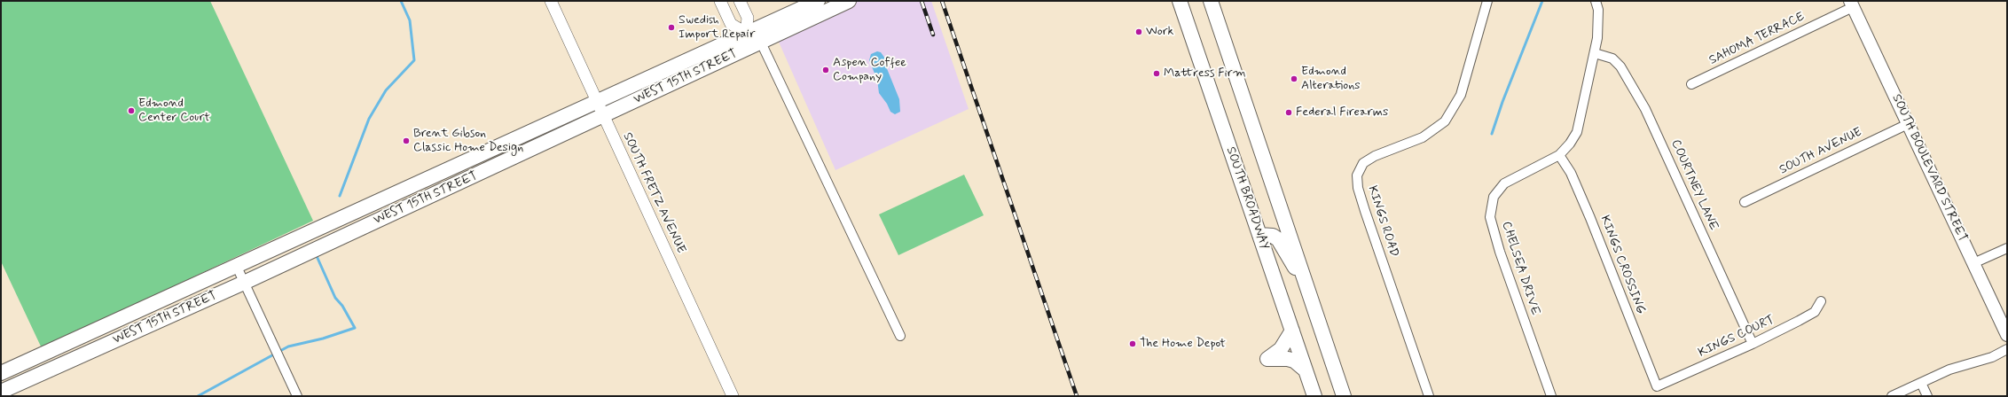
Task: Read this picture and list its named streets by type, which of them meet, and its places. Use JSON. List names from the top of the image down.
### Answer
{
  "streets": {
    "main road": ["WEST 15TH STREET", "SOUTH BOULEVARD STREET", "SOUTH BROADWAY"],
    "street": [
      "SAHOMA TERRACE",
      "SOUTH AVENUE",
      "COURTNEY LANE",
      "SOUTH FRETZ AVENUE",
      "KINGS ROAD",
      "KINGS CROSSING",
      "CHELSEA DRIVE",
      "KINGS COURT"
    ]
  },
  "crossings": [
    ["SAHOMA TERRACE", "SOUTH BOULEVARD STREET"],
    ["WEST 15TH STREET", "SOUTH FRETZ AVENUE"],
    ["SOUTH AVENUE", "SOUTH BOULEVARD STREET"],
    ["COURTNEY LANE", "CHELSEA DRIVE"],
    ["COURTNEY LANE", "KINGS COURT"],
    ["KINGS CROSSING", "CHELSEA DRIVE"],
    ["KINGS CROSSING", "KINGS COURT"]
  ],
  "places": [
    "Swedish Import Repair",
    "Work",
    "Aspen Coffee Company",
    "Mattress Firm",
    "Edmond Alterations",
    "Edmond Center Court",
    "Federal Firearms",
    "Brent Gibson Classic Home Design",
    "The Home Depot"
  ]
}
